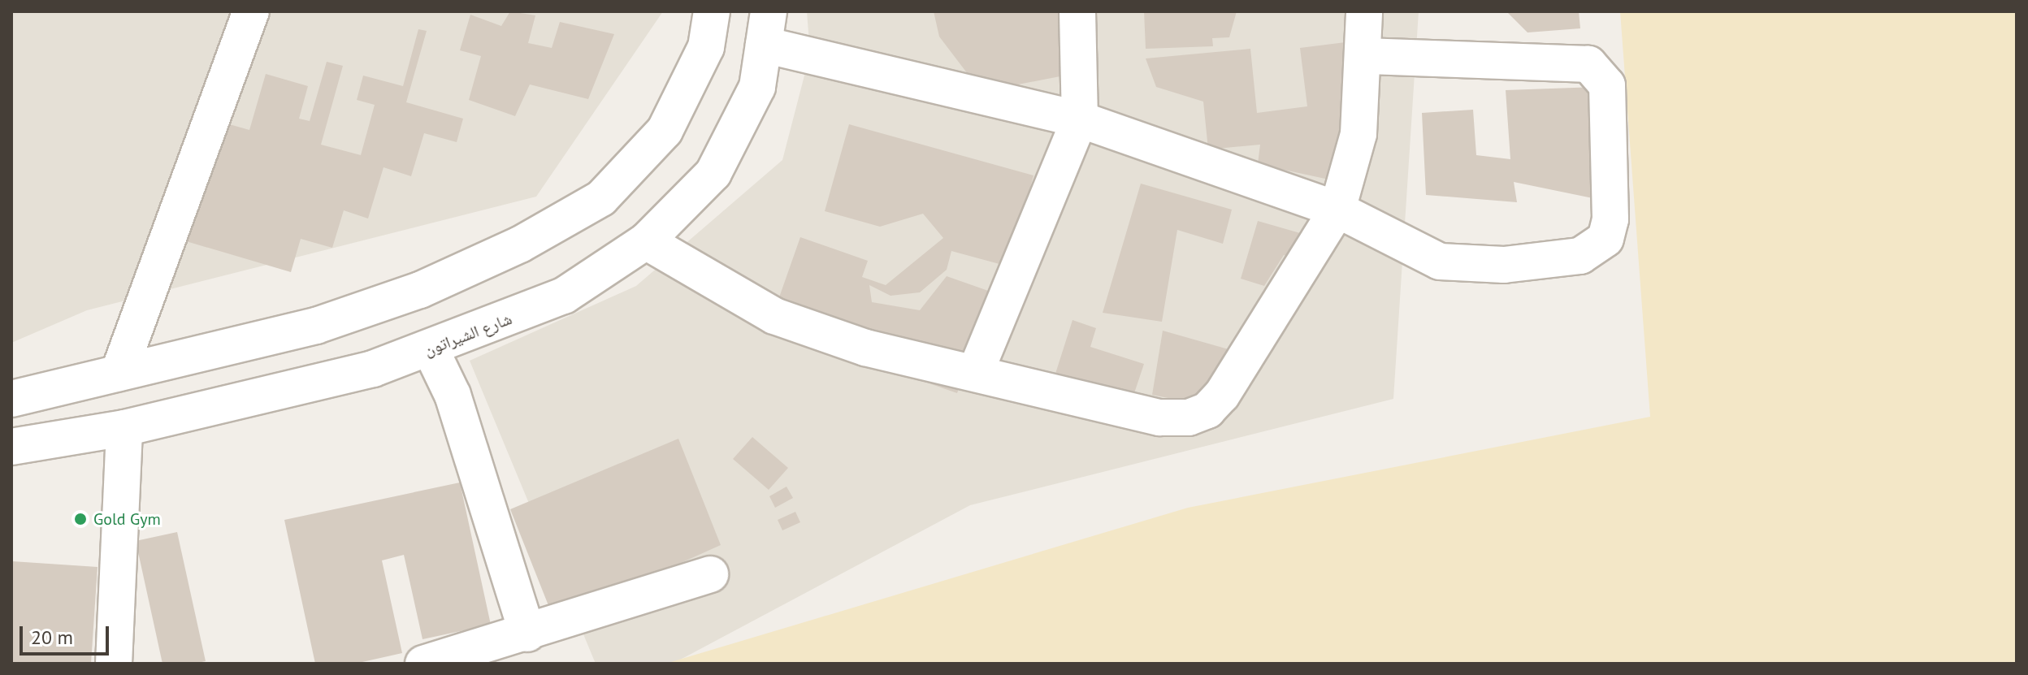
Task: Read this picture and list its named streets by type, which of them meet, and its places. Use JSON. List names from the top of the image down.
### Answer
{
  "streets": {
    "street": ["شارع الشيراتون"]
  },
  "places": ["Gold Gym"],
  "scale_bar": "20 m"
}
